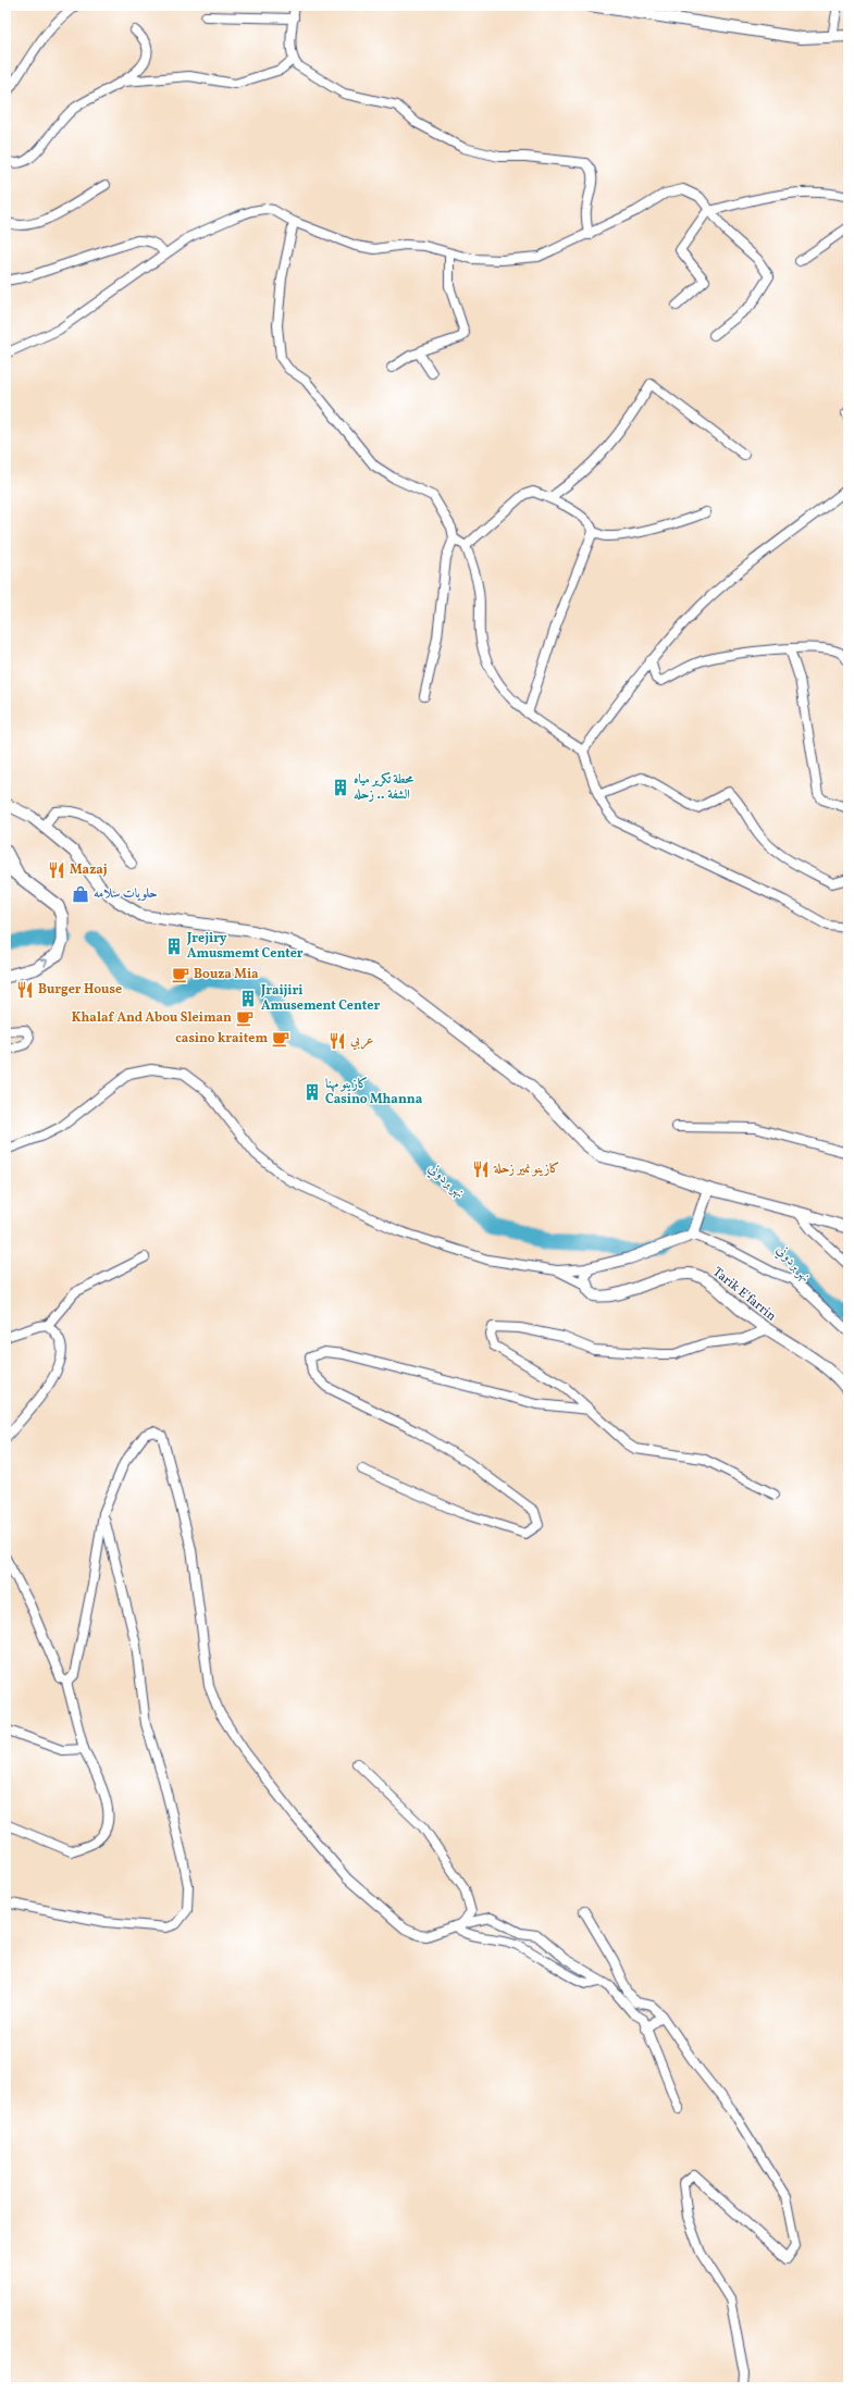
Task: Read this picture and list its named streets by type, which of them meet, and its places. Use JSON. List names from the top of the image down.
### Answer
{
  "streets": {
    "street": ["Tarik E'farrin"]
  },
  "water": ["نهر بردوني"],
  "places": {
    "building": [
      "محطة تكرير مياه الشفة .. زحله",
      "Jrejiry Amusmemt Center",
      "Jraijiri Amusement Center",
      "كازينو مهنا Casino Mhanna"
    ],
    "restaurant": [
      "Mazaj",
      "Burger House",
      "عربي",
      "كازينو نمير زحلة"
    ],
    "shop": ["حلويات سلامه"],
    "cafe": ["Bouza Mia", "Khalaf And Abou Sleiman", "casino kraitem"]
  }
}
